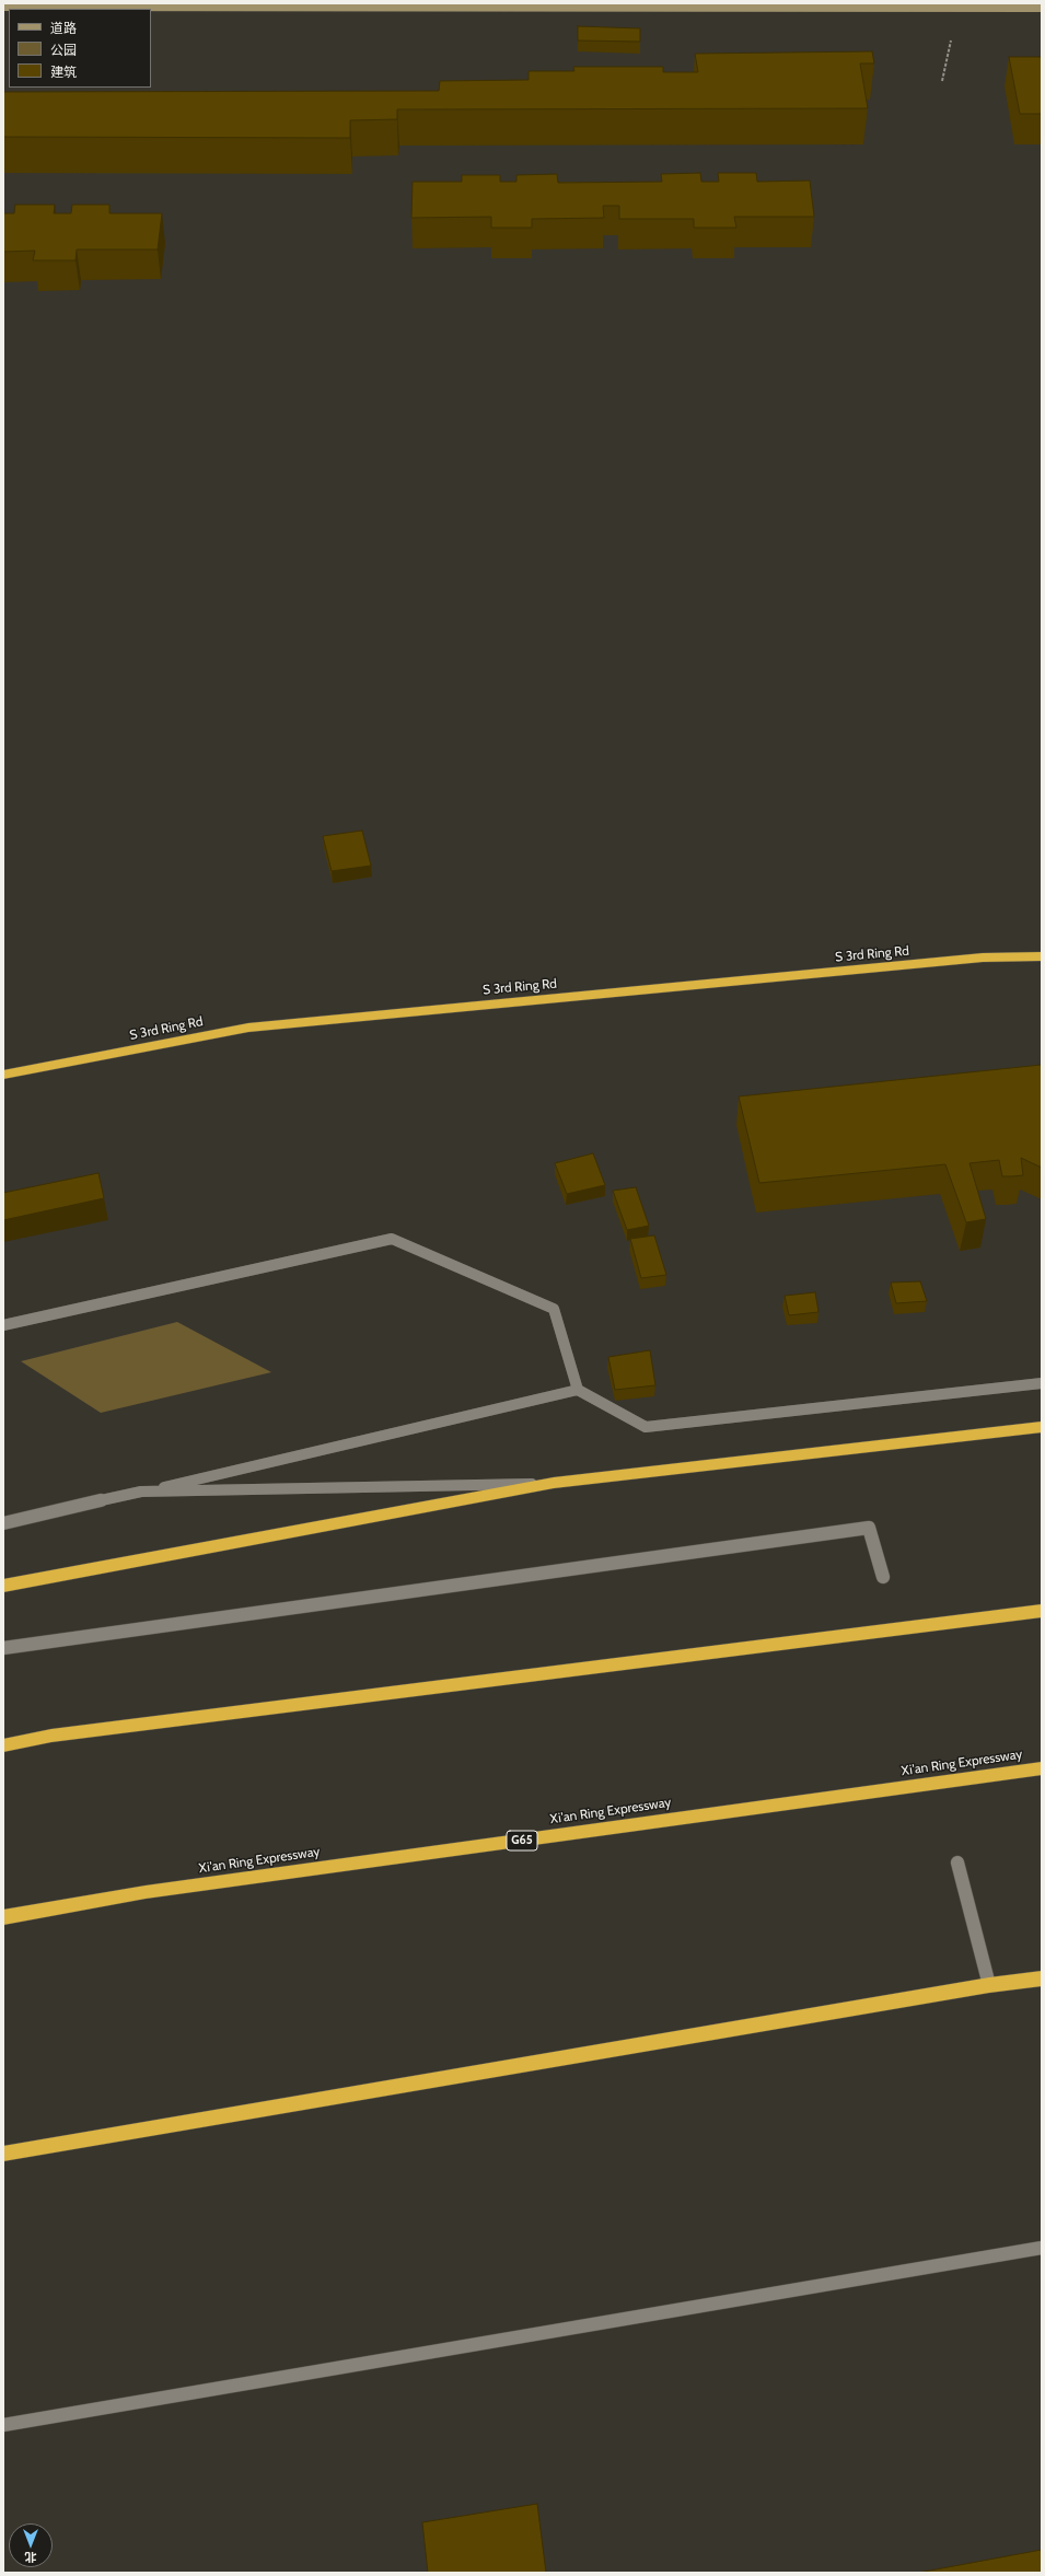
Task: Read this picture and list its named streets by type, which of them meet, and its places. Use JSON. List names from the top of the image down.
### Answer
{
  "streets": {
    "highway": ["S 3rd Ring Rd", "Xi'an Ring Expressway", "G65"]
  },
  "legend": ["道路", "公园", "建筑"],
  "north": "bottom"
}
